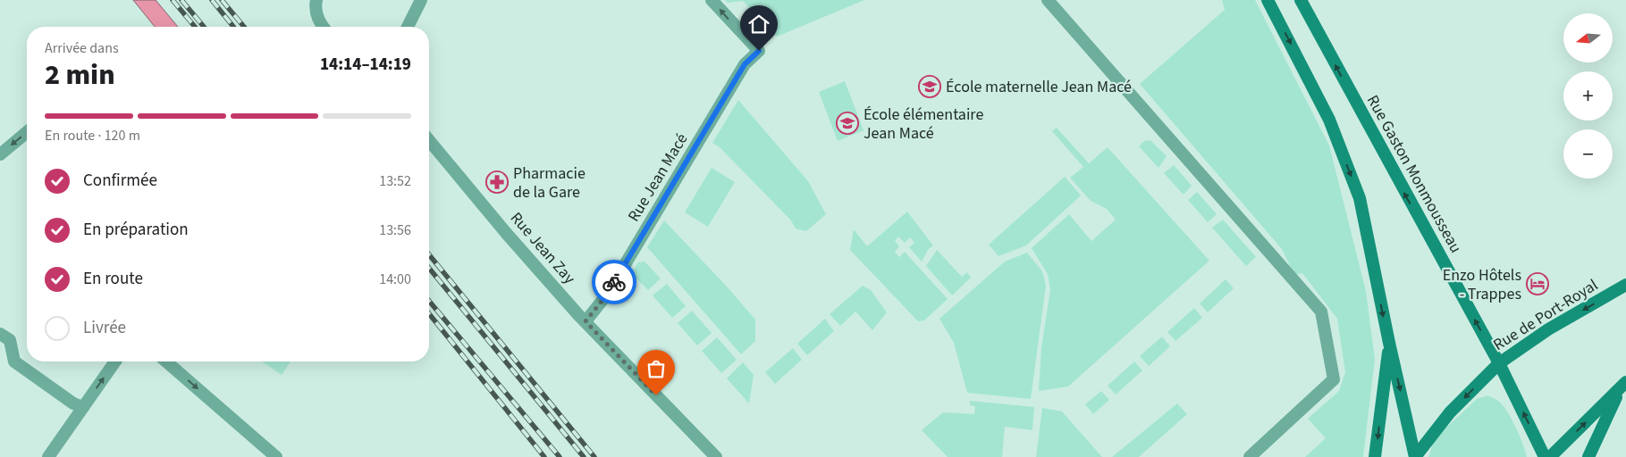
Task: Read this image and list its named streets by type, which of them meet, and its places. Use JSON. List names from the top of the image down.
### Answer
{
  "streets": {
    "main road": ["Rue Gaston Monmousseau", "Rue de Port-Royal"],
    "street": ["Rue Jean Macé", "Rue Jean Zay"]
  },
  "crossings": [
    ["Rue Gaston Monmousseau", "Rue de Port-Royal"],
    ["Rue Jean Macé", "Rue Jean Zay"]
  ],
  "one_way": ["Rue Jean Macé"],
  "places": {
    "school or university": ["École maternelle Jean Macé", "École élémentaire Jean Macé"],
    "pharmacy": ["Pharmacie de la Gare"],
    "hotel": ["Enzo Hôtels - Trappes"]
  },
  "north": "left",
  "page": {
    "map_buttons": ["+", "−"],
    "heading": ["2 min", "Arrivée dans", "14:14–14:19"],
    "bar": "En route · 120 m",
    "list": [
      ["Confirmée", "13:52"],
      ["En préparation", "13:56"],
      ["En route", "14:00"],
      "Livrée"
    ]
  }
}
